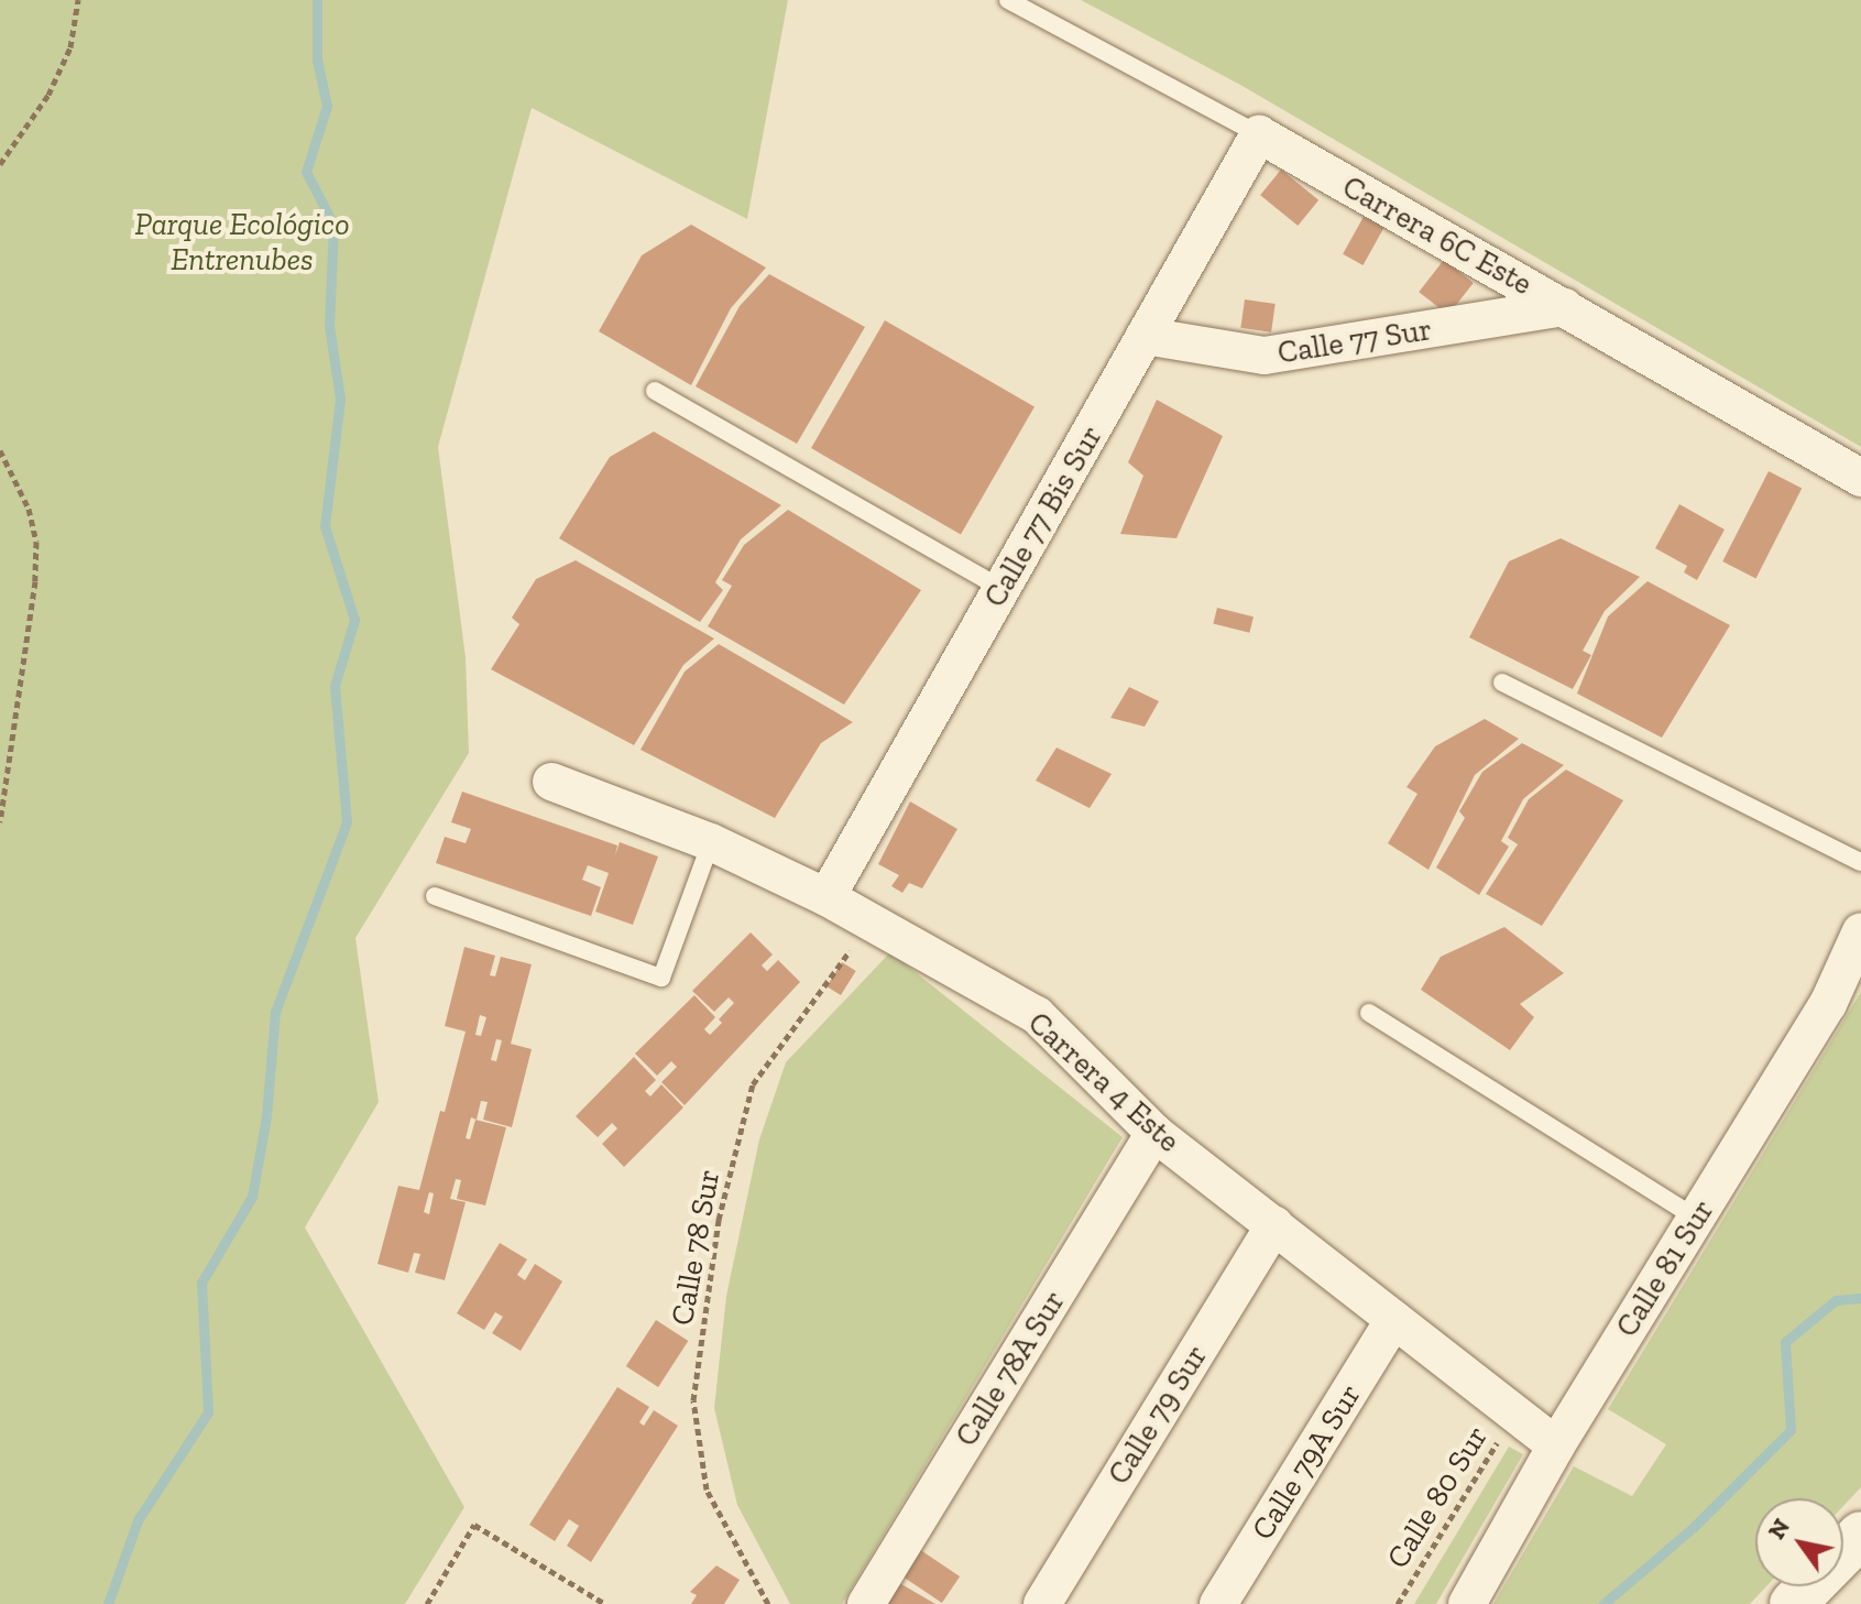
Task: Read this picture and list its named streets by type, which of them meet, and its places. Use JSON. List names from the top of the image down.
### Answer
{
  "streets": {
    "street": [
      "Carrera 6C Este",
      "Calle 77 Sur",
      "Calle 77 Bis Sur",
      "Carrera 4 Este",
      "Calle 81 Sur",
      "Calle 78A Sur",
      "Calle 79 Sur",
      "Calle 79A Sur"
    ],
    "path": ["Calle 78 Sur", "Calle 80 Sur"]
  },
  "crossings": [
    ["Carrera 6C Este", "Calle 77 Sur"],
    ["Carrera 6C Este", "Calle 77 Bis Sur"],
    ["Calle 77 Sur", "Calle 77 Bis Sur"],
    ["Calle 77 Bis Sur", "Carrera 4 Este"],
    ["Carrera 4 Este", "Calle 78 Sur"],
    ["Carrera 4 Este", "Calle 81 Sur"],
    ["Carrera 4 Este", "Calle 78A Sur"],
    ["Carrera 4 Este", "Calle 79 Sur"],
    ["Carrera 4 Este", "Calle 79A Sur"],
    ["Carrera 4 Este", "Calle 80 Sur"]
  ],
  "parks": ["Parque Ecológico Entrenubes"],
  "north": "top left"
}
